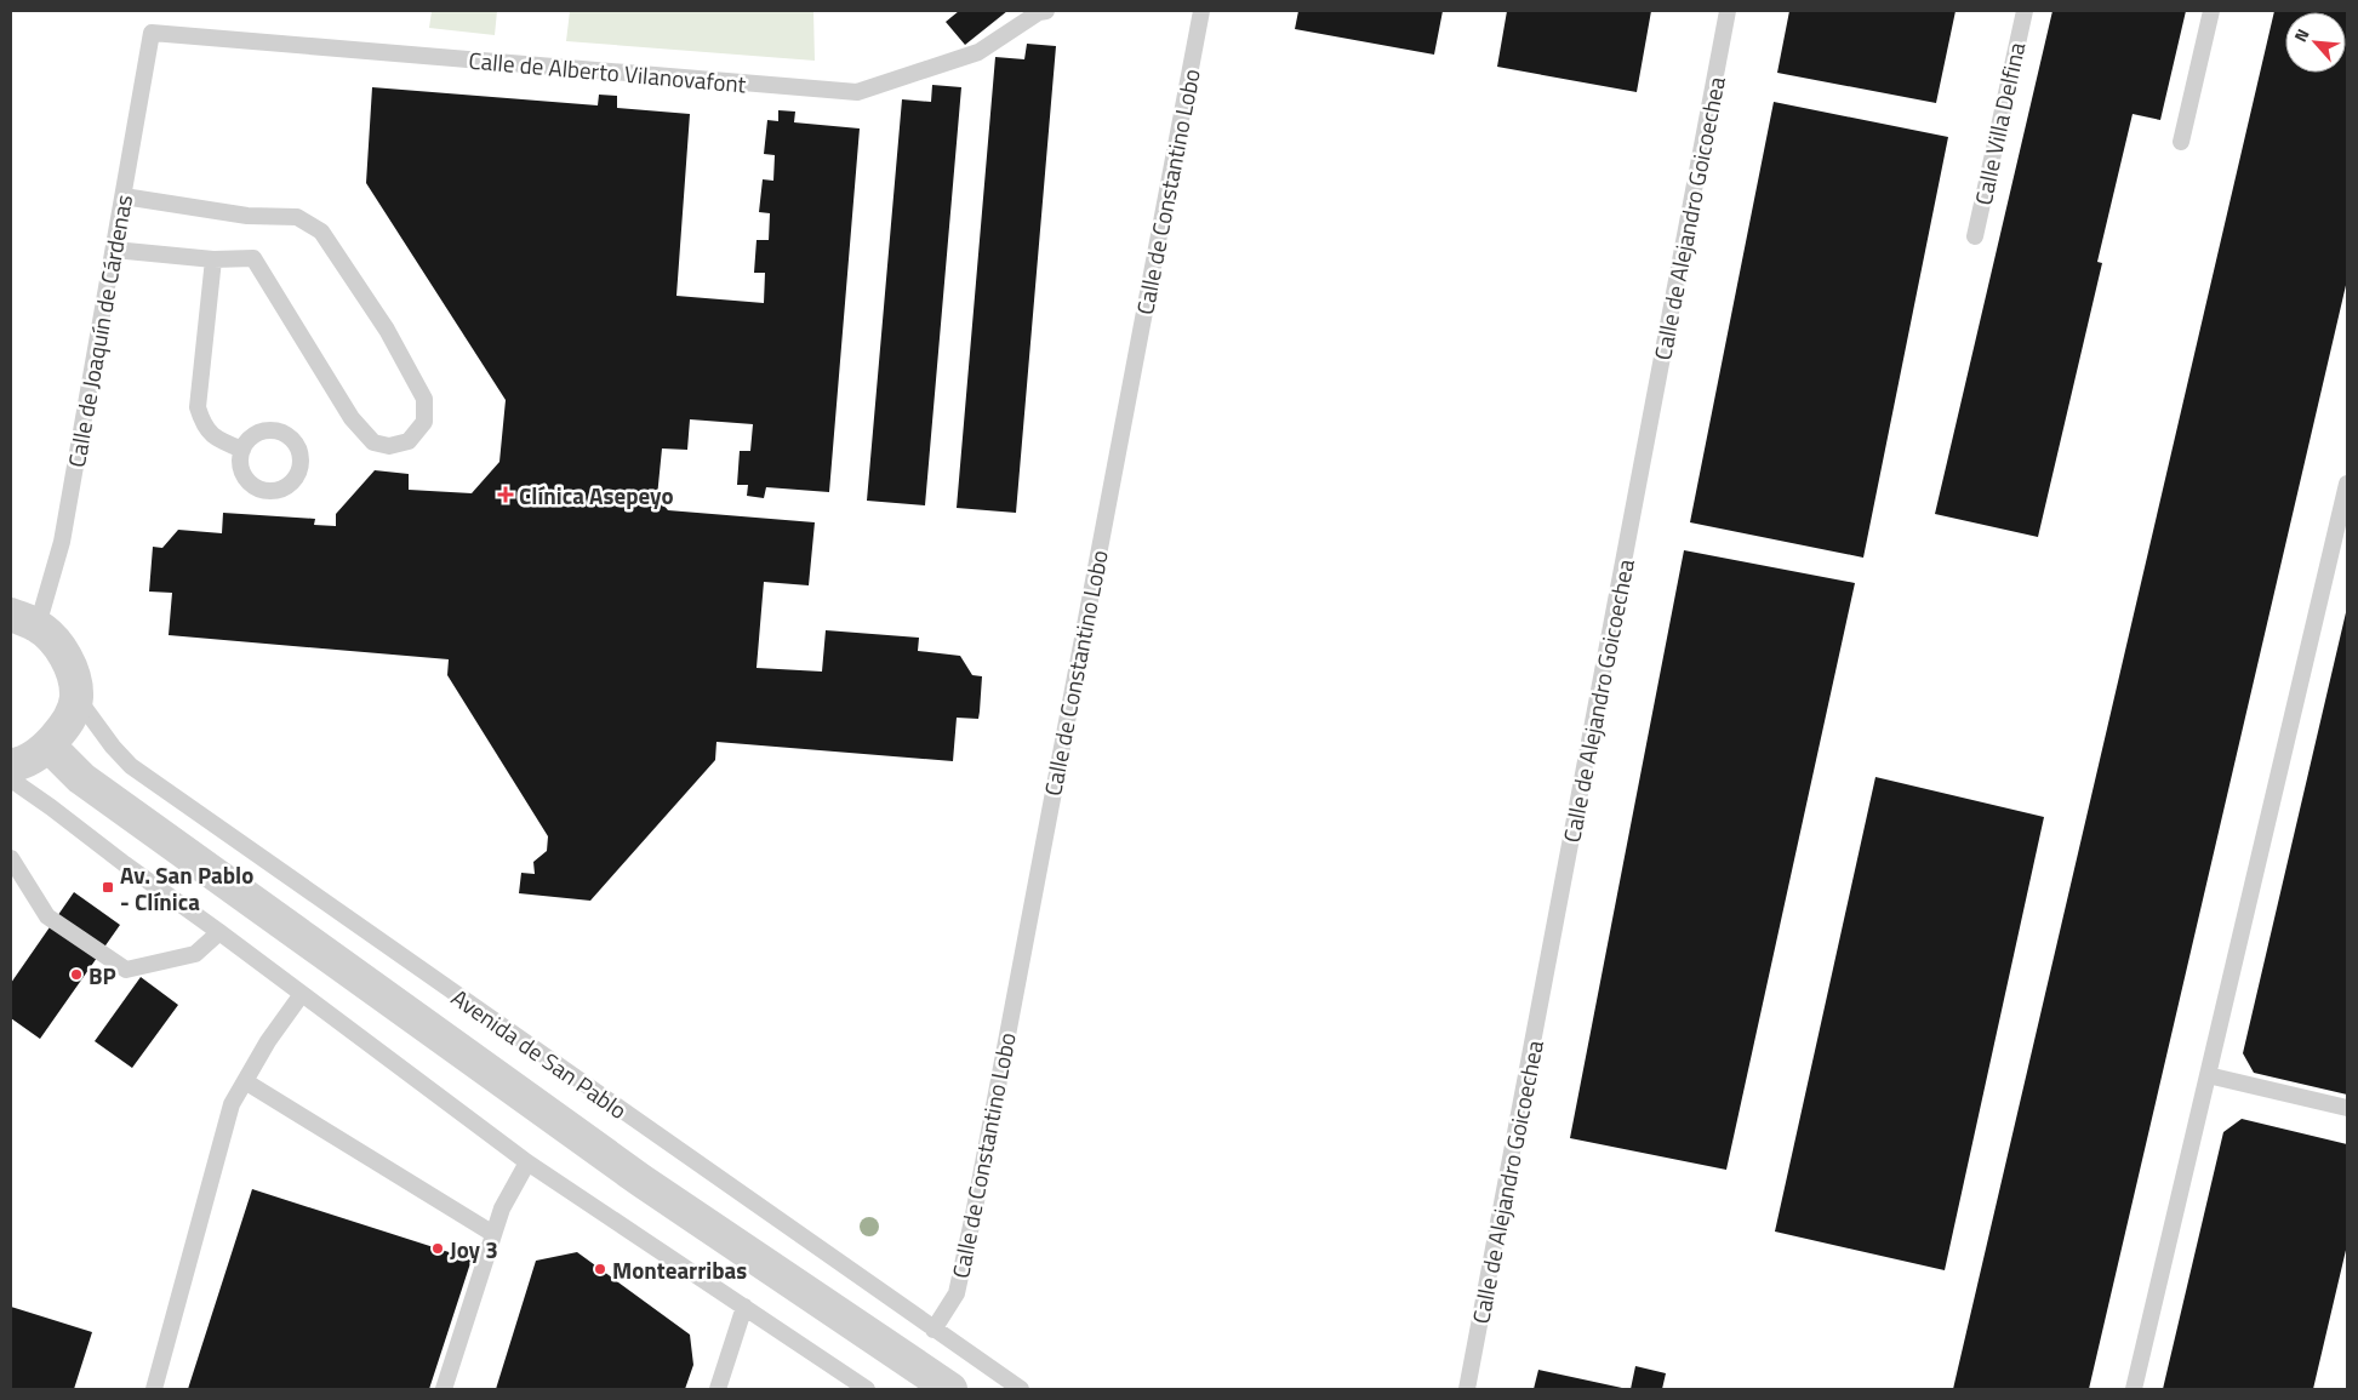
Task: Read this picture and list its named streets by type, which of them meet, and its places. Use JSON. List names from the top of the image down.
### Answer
{
  "streets": {
    "street": ["Avenida de San Pablo"],
    "lane": [
      "Calle de Alberto Vilanovafont",
      "Calle Villa Delfina",
      "Calle de Constantino Lobo",
      "Calle de Alejandro Goicoechea",
      "Calle de Joaquín de Cárdenas"
    ]
  },
  "crossings": [
    ["Calle de Alberto Vilanovafont", "Calle de Joaquín de Cárdenas"],
    ["Calle de Constantino Lobo", "Avenida de San Pablo"]
  ],
  "places": {
    "health": ["Clínica Asepeyo"],
    "transit": ["Av. San Pablo - Clínica"],
    "other": ["BP", "Joy 3", "Montearribas"]
  },
  "north": "top left"
}
